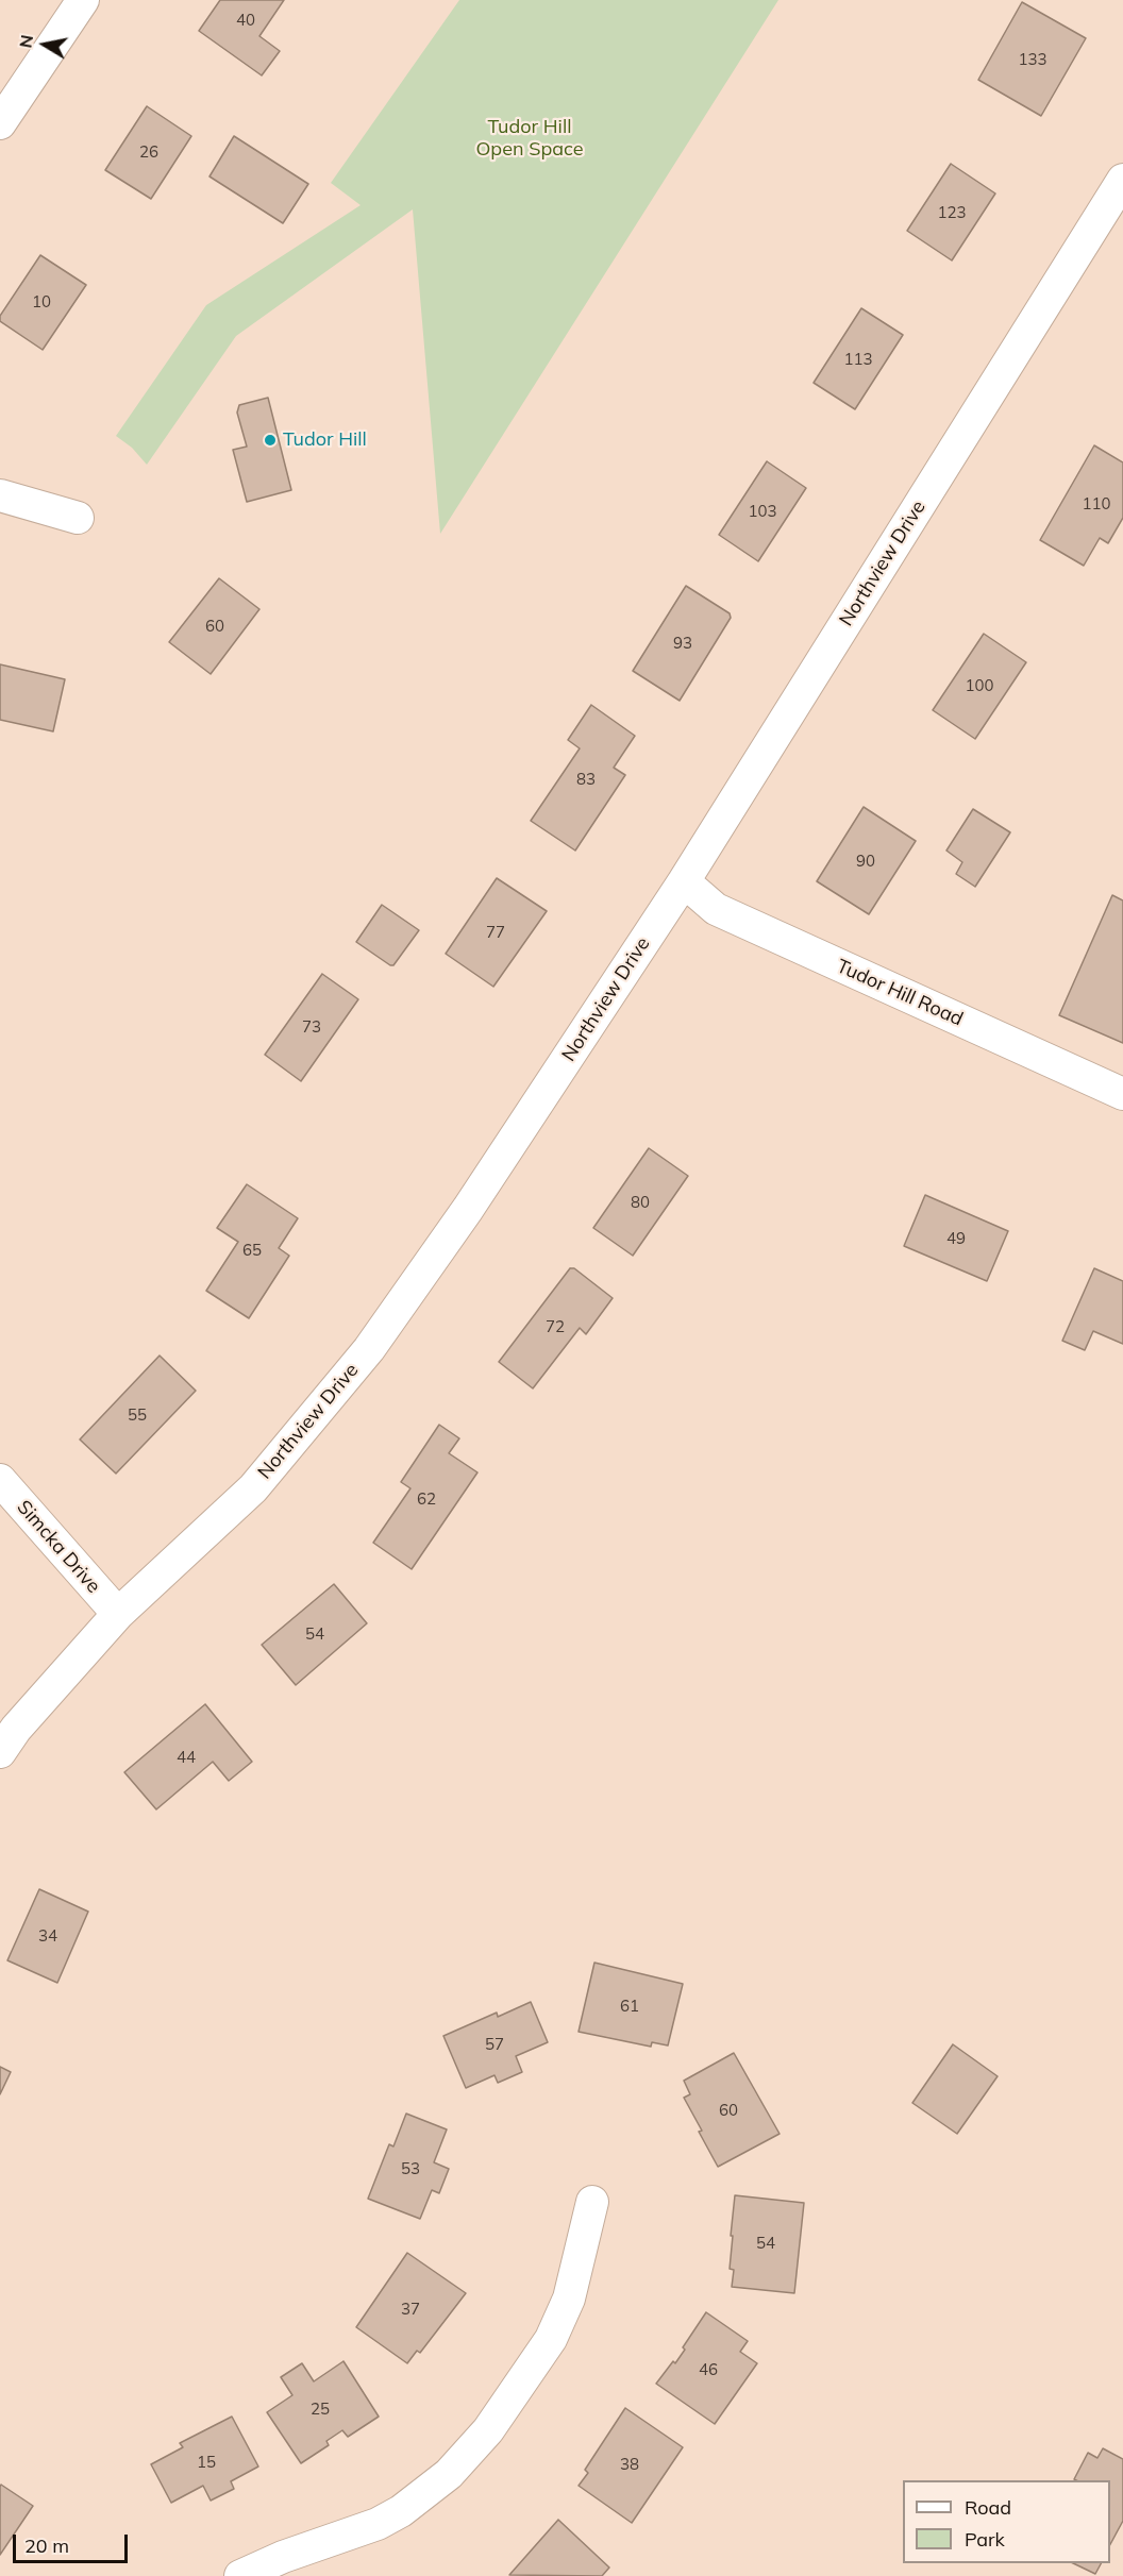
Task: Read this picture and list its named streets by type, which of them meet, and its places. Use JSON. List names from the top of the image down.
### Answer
{
  "streets": {
    "street": ["Northview Drive", "Tudor Hill Road", "Simcka Drive"]
  },
  "crossings": [
    ["Northview Drive", "Tudor Hill Road"],
    ["Northview Drive", "Simcka Drive"]
  ],
  "parks": ["Tudor Hill Open Space"],
  "places": ["Tudor Hill"],
  "house_numbers": [
    "40",
    "133",
    "26",
    "123",
    "10",
    "113",
    "110",
    "103",
    "60",
    "93",
    "100",
    "83",
    "90",
    "77",
    "73",
    "80",
    "49",
    "65",
    "72",
    "55",
    "62",
    "54",
    "44",
    "34",
    "61",
    "57",
    "60",
    "53",
    "54",
    "37",
    "46",
    "25",
    "15",
    "38"
  ],
  "legend": ["Road", "Park"],
  "scale_bar": "20 m",
  "north": "left"
}
